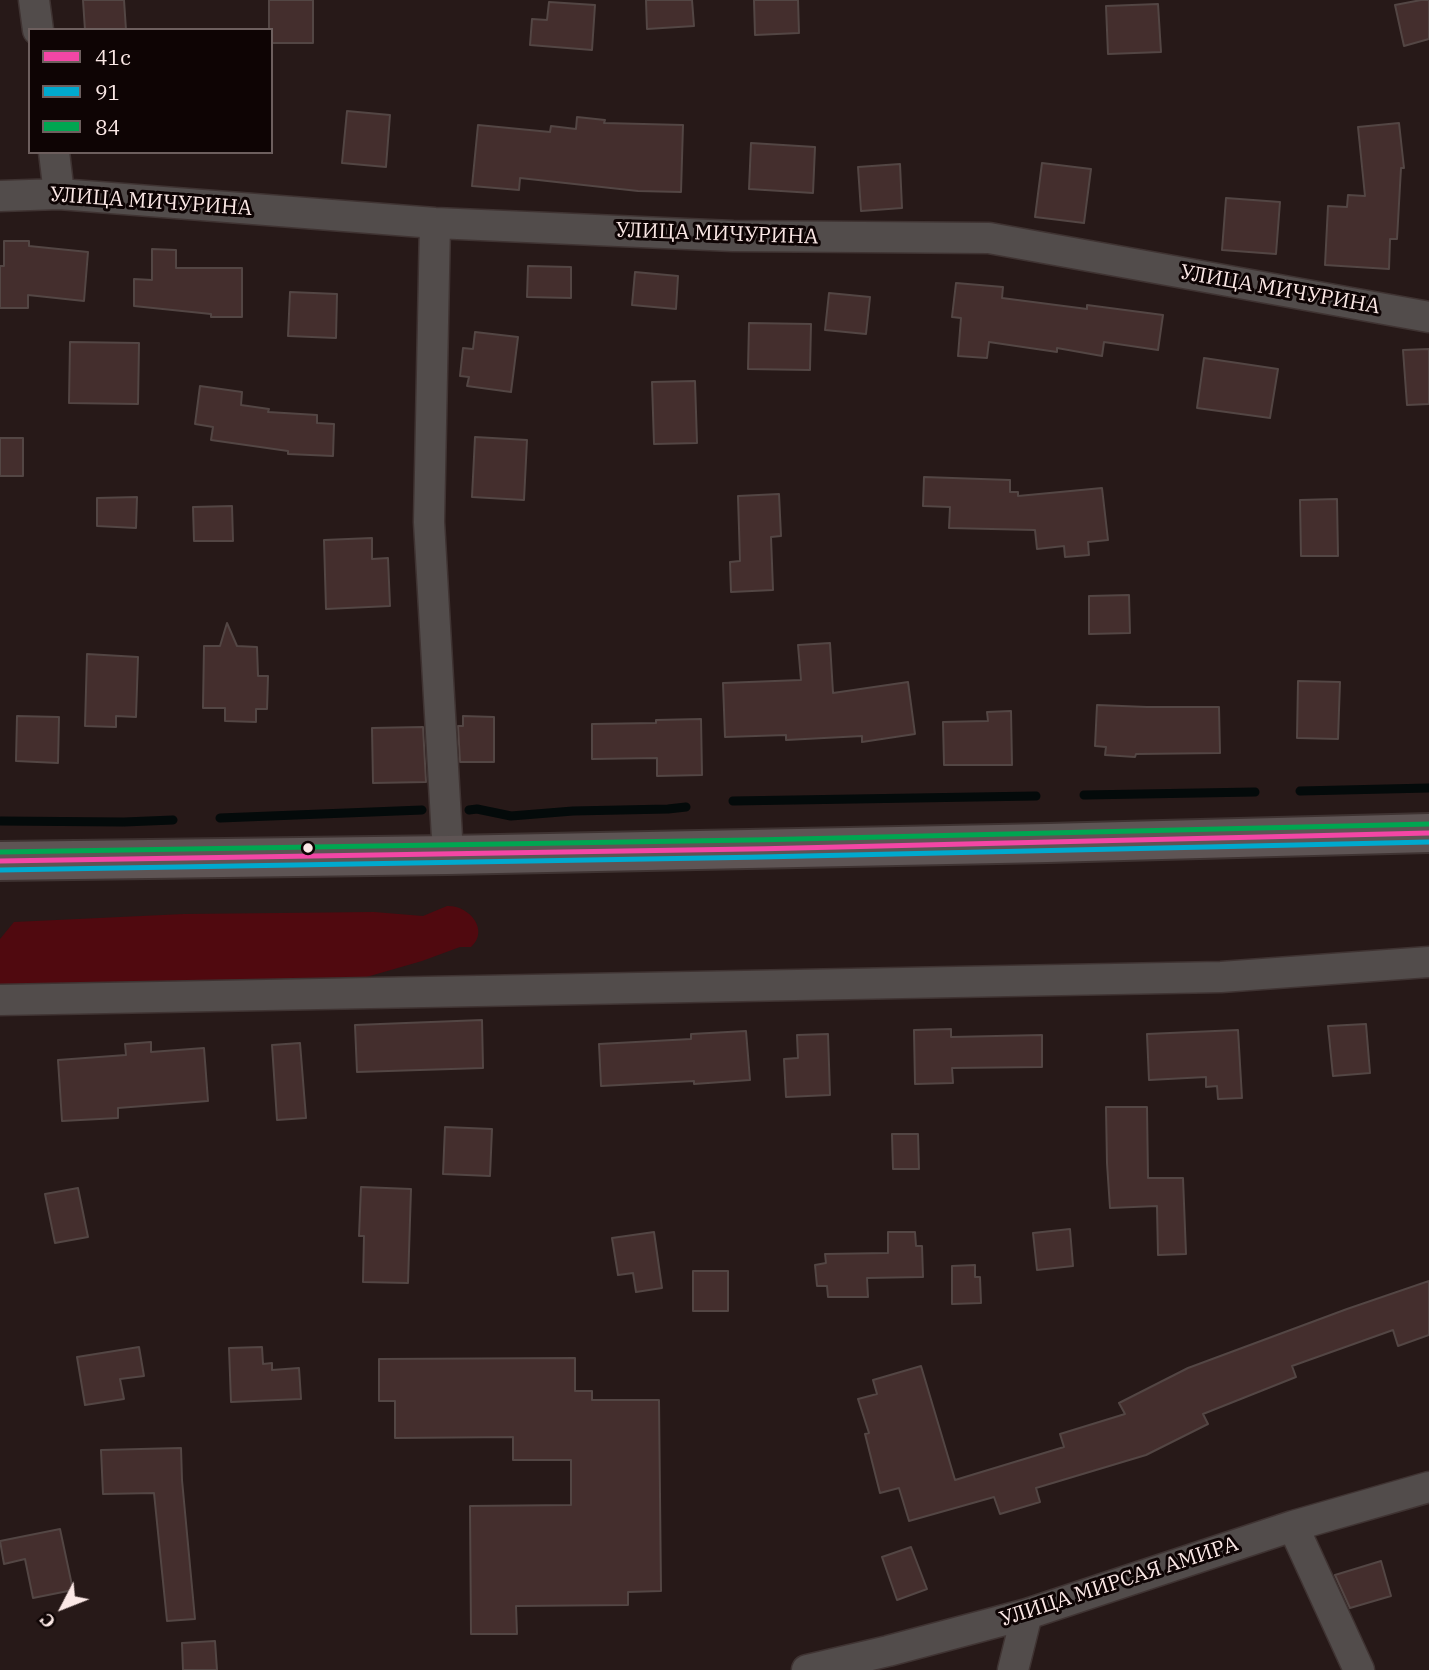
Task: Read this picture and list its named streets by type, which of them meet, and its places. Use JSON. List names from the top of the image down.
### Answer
{
  "streets": {
    "street": ["УЛИЦА МИЧУРИНА", "УЛИЦА МИРСАЯ АМИРА"]
  },
  "lines": ["transit line 84", "transit line 41с", "transit line 91"],
  "legend": ["41с", "91", "84"],
  "north": "bottom left"
}
